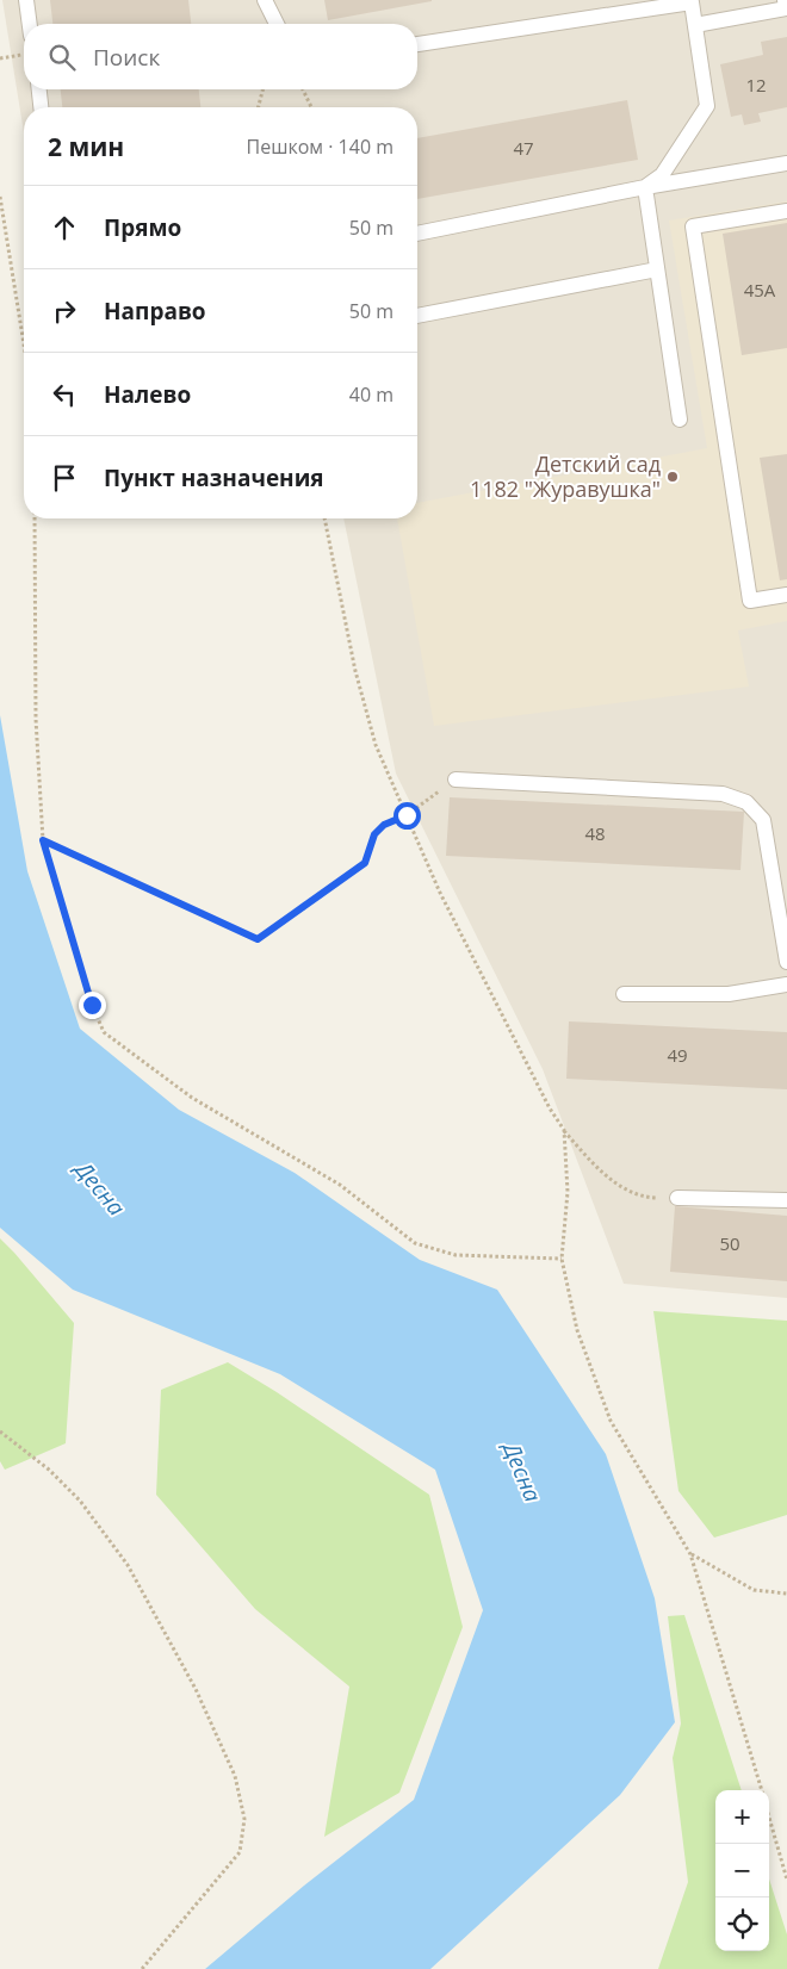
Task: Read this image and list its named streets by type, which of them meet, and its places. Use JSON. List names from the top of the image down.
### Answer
{
  "water": ["Десна"],
  "places": ["Детский сад 1182 \"Журавушка\""],
  "house_numbers": [
    "12",
    "47",
    "45А",
    "48",
    "49",
    "50"
  ],
  "page": {
    "search": "Поиск",
    "heading": ["2 мин", "Пешком · 140 m"],
    "list": [
      ["Прямо", "50 m"],
      ["Направо", "50 m"],
      ["Налево", "40 m"],
      "Пункт назначения"
    ],
    "map_buttons": ["+", "−"]
  }
}
